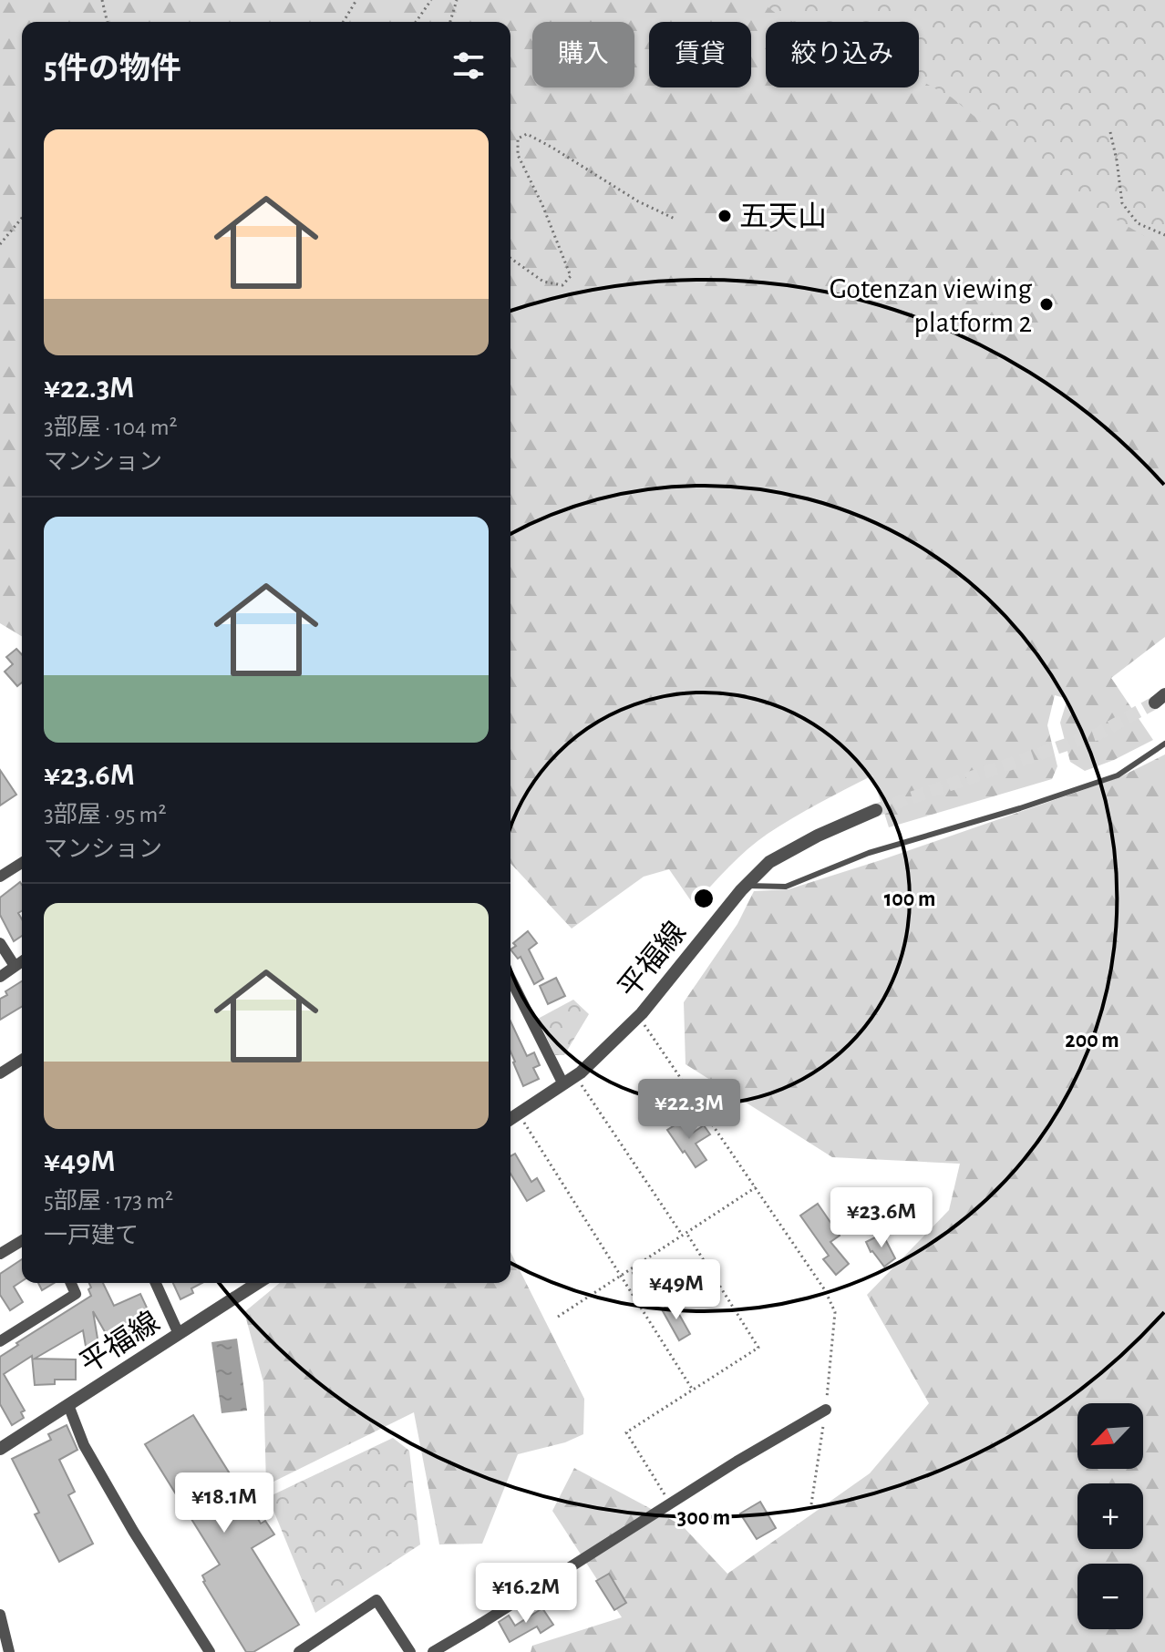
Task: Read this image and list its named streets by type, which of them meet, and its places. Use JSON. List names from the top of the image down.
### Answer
{
  "streets": {
    "street": ["平福線"]
  },
  "places": ["五天山", "Gotenzan viewing platform 2"],
  "north": "bottom left",
  "page": {
    "chip": ["購入", "賃貸", "絞り込み"],
    "heading": "5件の物件",
    "list": [
      {
        "name": "¥22.3M",
        "note": "3部屋 · 104 m² · マンション"
      },
      {
        "name": "¥23.6M",
        "note": "3部屋 · 95 m² · マンション"
      },
      {
        "name": "¥49M",
        "note": "5部屋 · 173 m² · 一戸建て"
      }
    ],
    "price": [
      "¥22.3M",
      "¥23.6M",
      "¥49M",
      "¥18.1M",
      "¥16.2M"
    ],
    "map_buttons": ["+", "−"]
  },
  "rings": ["100 m", "200 m", "300 m"]
}
